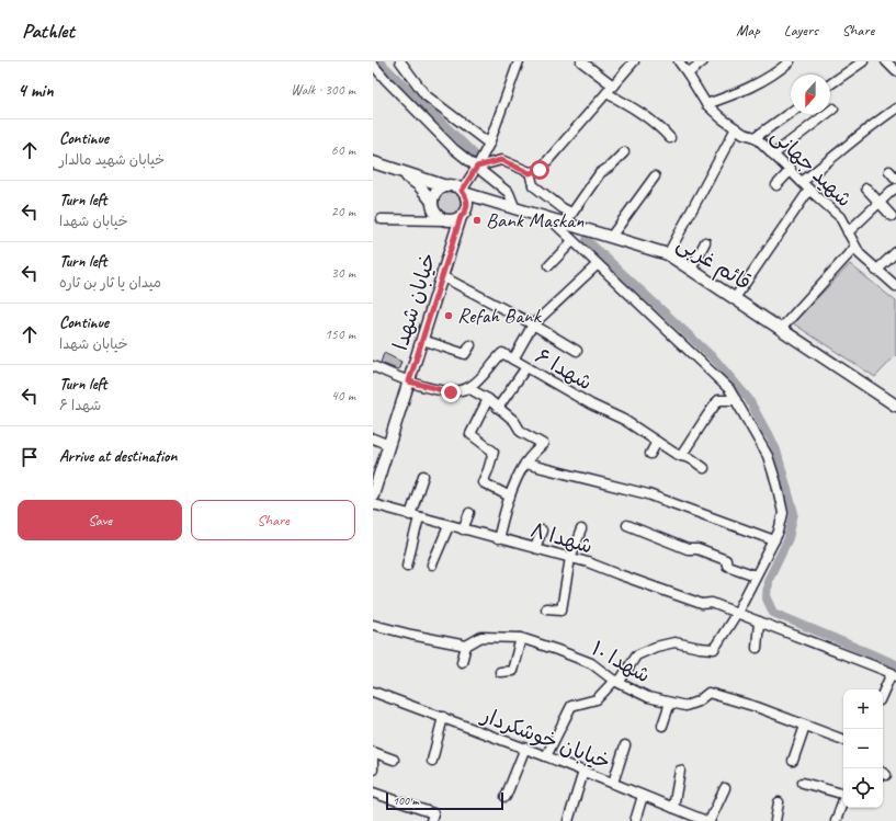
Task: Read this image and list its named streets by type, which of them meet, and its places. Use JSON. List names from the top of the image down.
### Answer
{
  "streets": {
    "main road": ["قائم غربی", "خیابان شهدا"],
    "street": [
      "شهید جهانی",
      "شهدا ۶",
      "شهدا ۸",
      "شهدا ۱۰",
      "خیابان خوشکردار"
    ]
  },
  "crossings": [
    ["قائم غربی", "خیابان شهدا"]
  ],
  "places": ["Bank Maskan", "Refah Bank"],
  "scale_bar": "100 m",
  "north": "bottom",
  "page": {
    "header": "Pathlet",
    "nav": ["Map", "Layers", "Share"],
    "heading": ["4 min", "Walk · 300 m"],
    "list": [
      ["Continue", "خیابان شهید مالدار", "60 m"],
      ["Turn left", "خیابان شهدا", "20 m"],
      ["Turn left", "میدان یا ثار بن ثاره", "30 m"],
      ["Continue", "خیابان شهدا", "150 m"],
      ["Turn left", "شهدا ۶", "40 m"],
      "Arrive at destination"
    ],
    "buttons": ["Save", "Share"],
    "map_buttons": ["+", "−"],
    "scale": "100 m"
  }
}
